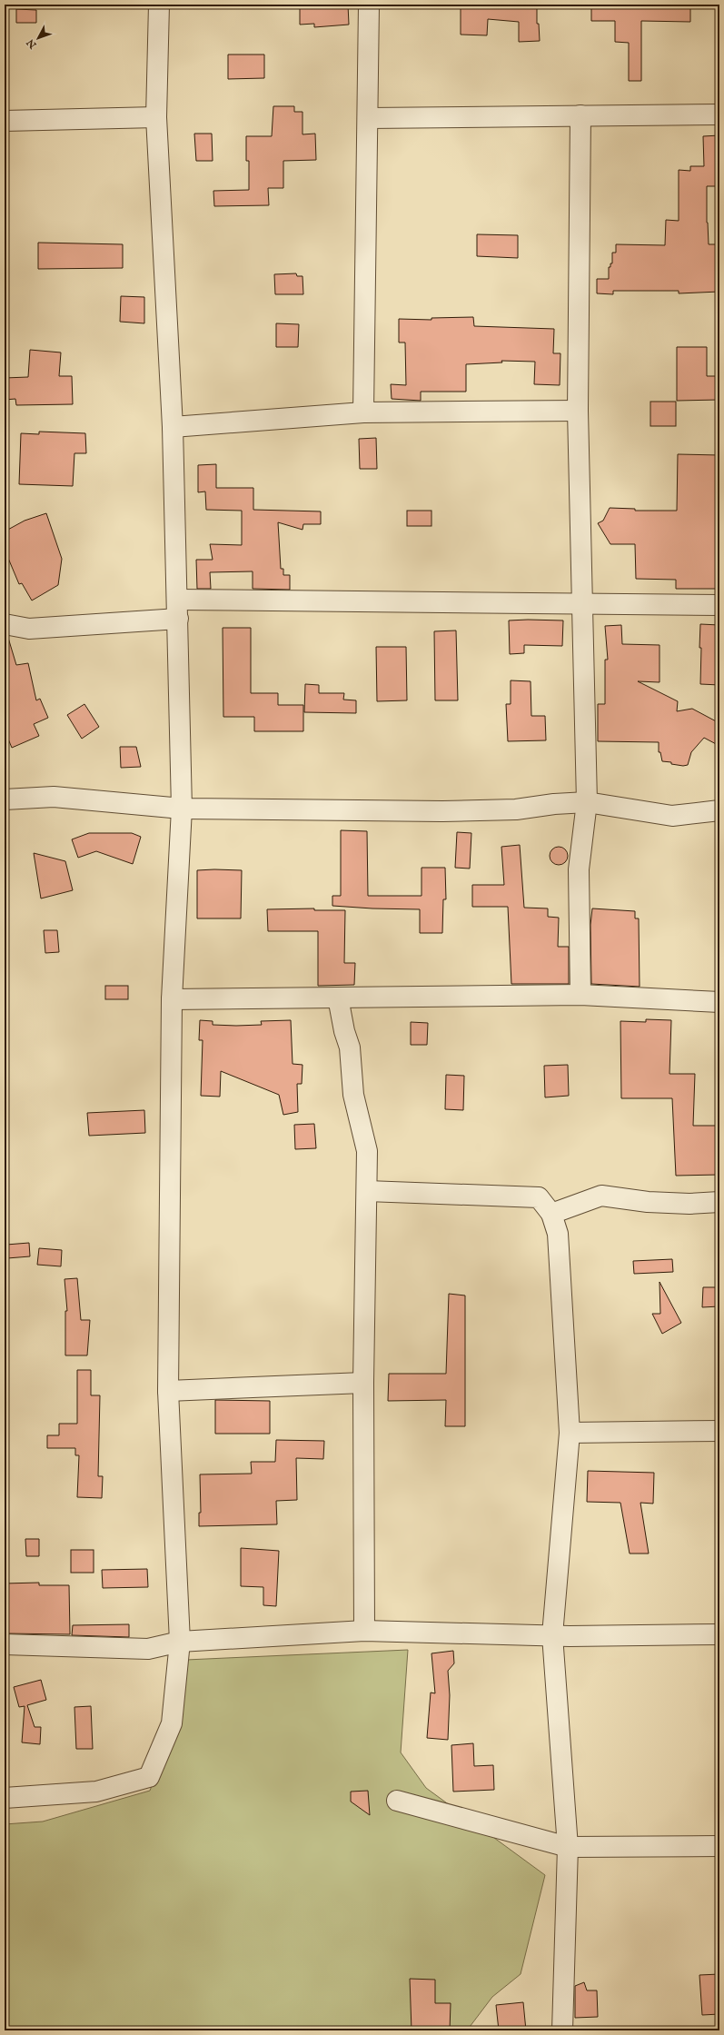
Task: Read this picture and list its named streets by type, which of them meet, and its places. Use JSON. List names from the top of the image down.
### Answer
{
  "north": "bottom left"
}
